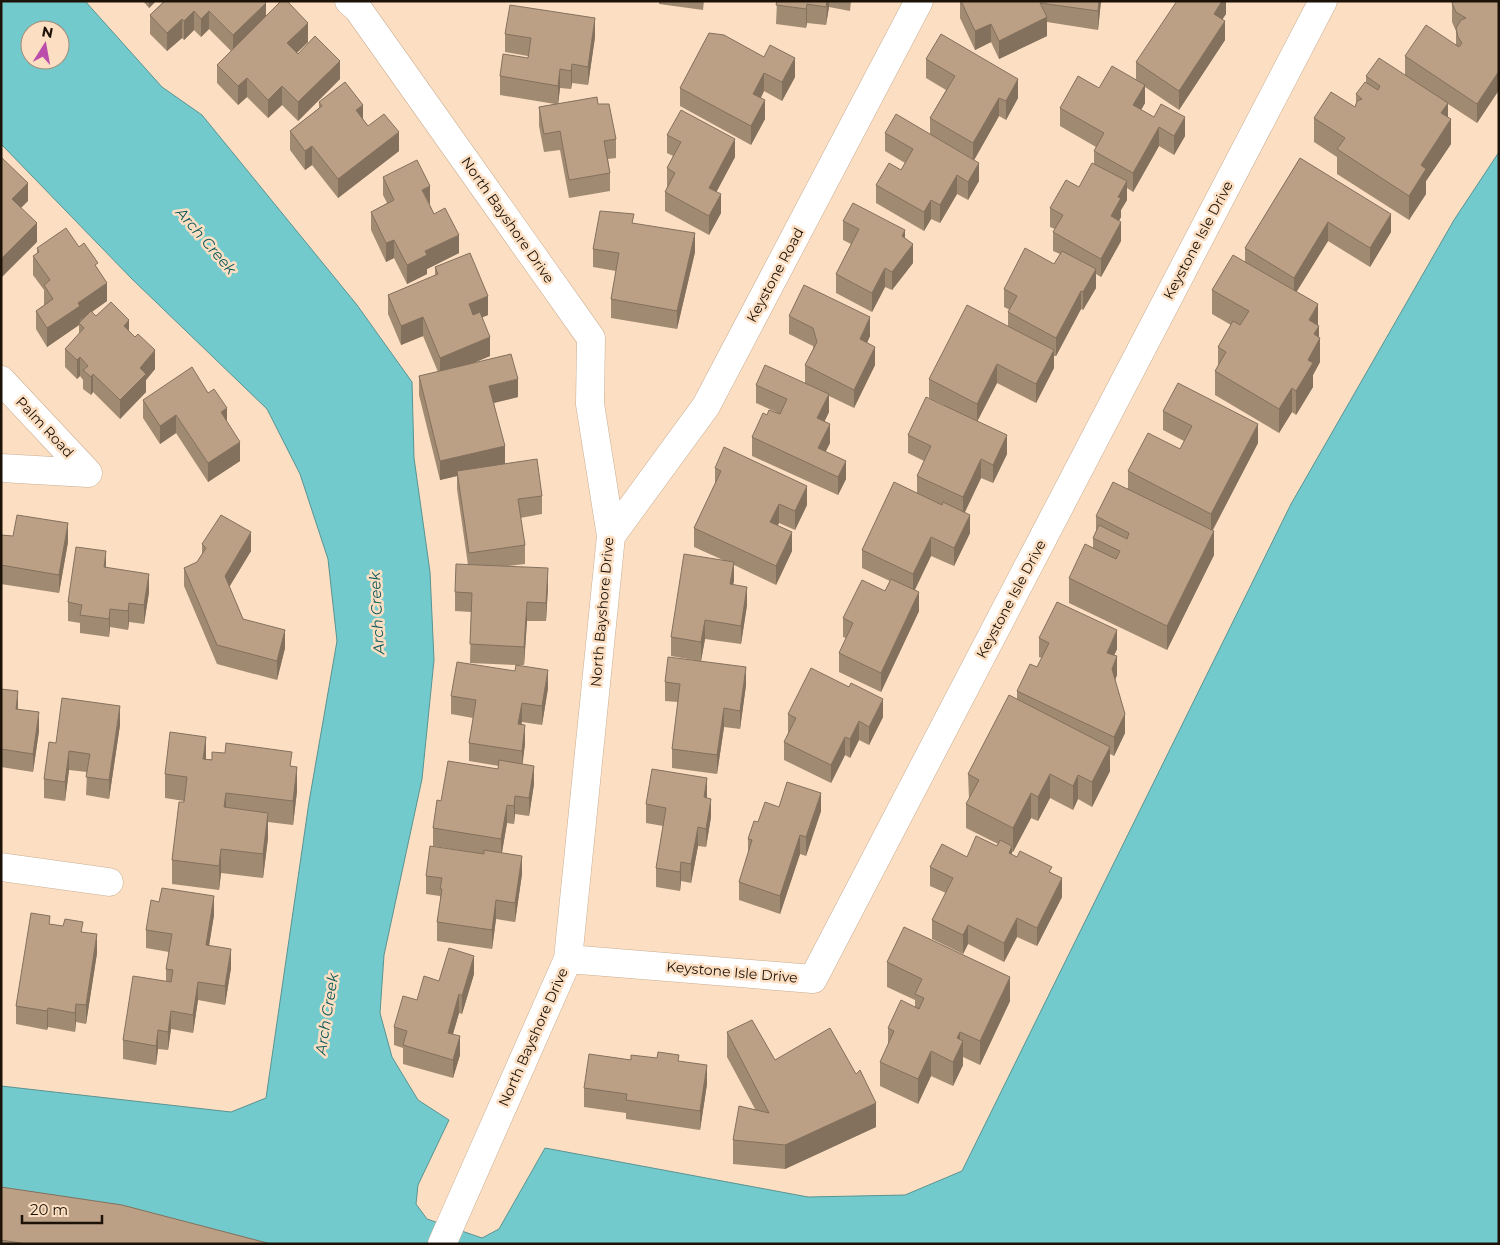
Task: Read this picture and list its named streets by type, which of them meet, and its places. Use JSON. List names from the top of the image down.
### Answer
{
  "streets": {
    "street": [
      "North Bayshore Drive",
      "Keystone Isle Drive",
      "Keystone Road",
      "Palm Road"
    ]
  },
  "crossings": [
    ["North Bayshore Drive", "Keystone Isle Drive"],
    ["North Bayshore Drive", "Keystone Road"]
  ],
  "water": ["Arch Creek"],
  "scale_bar": "20 m",
  "north": "top"
}
